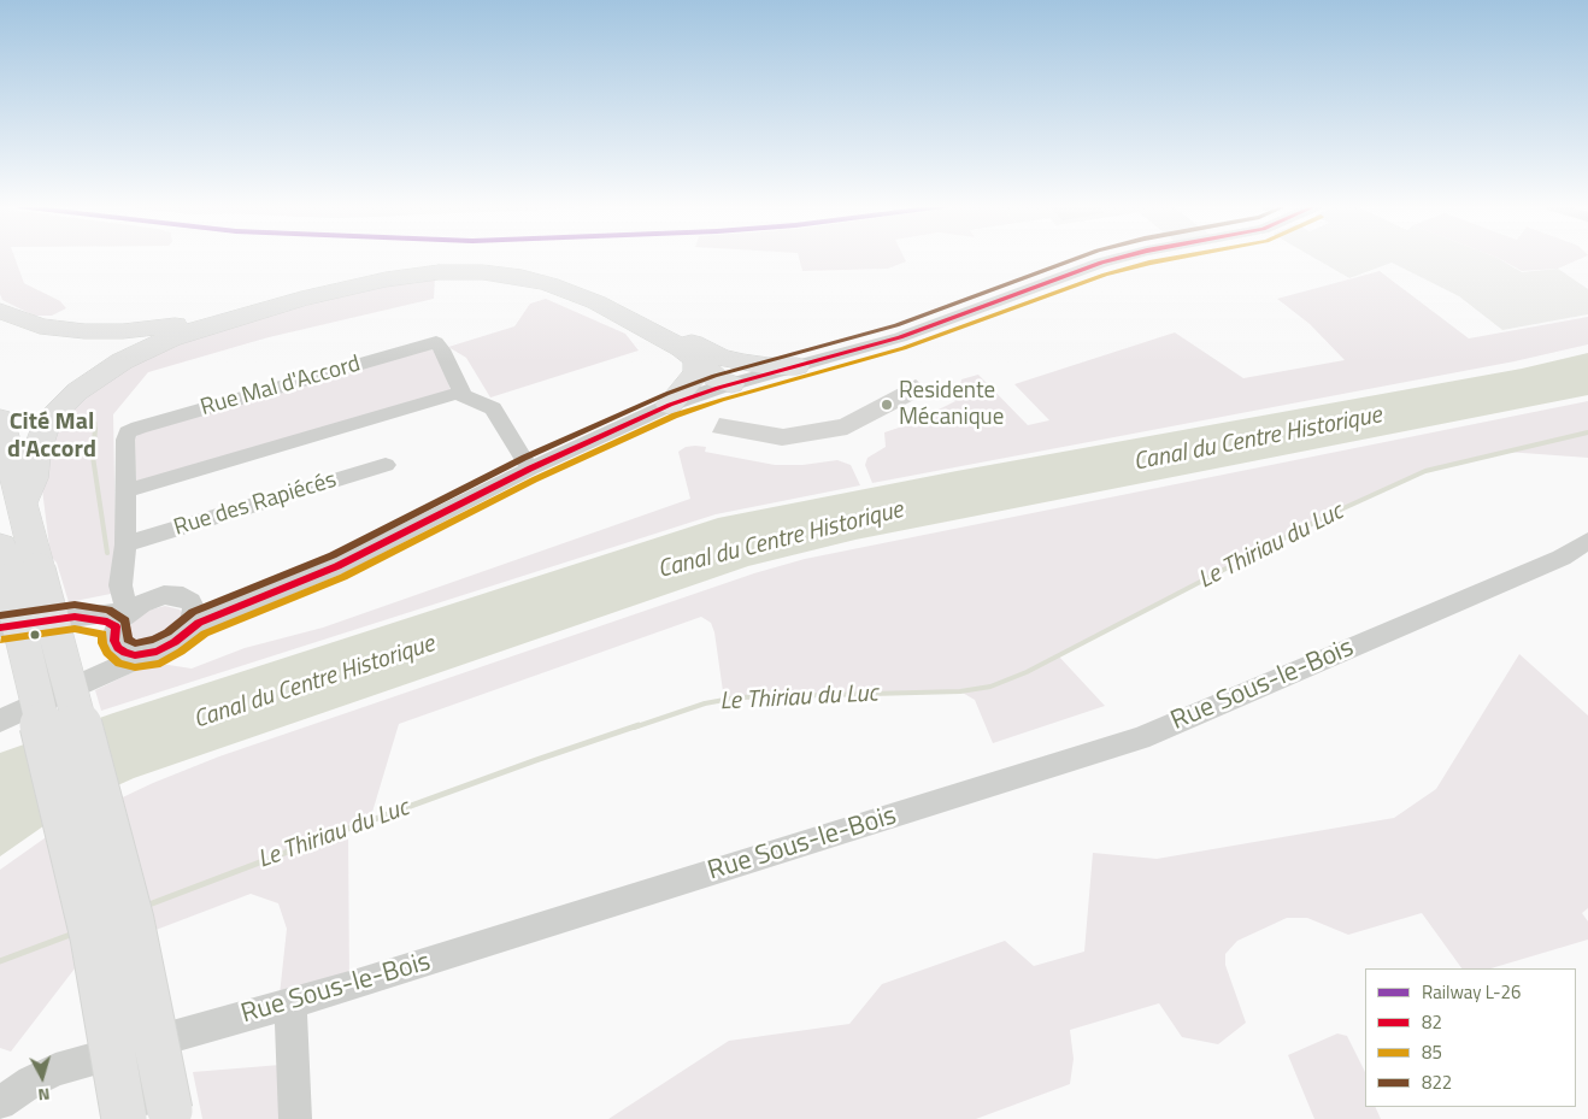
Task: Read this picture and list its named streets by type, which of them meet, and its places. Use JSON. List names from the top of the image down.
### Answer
{
  "streets": {
    "street": ["Rue Mal d'Accord", "Rue des Rapiécés", "Rue Sous-le-Bois"]
  },
  "crossings": [
    ["Rue Mal d'Accord", "Rue des Rapiécés"]
  ],
  "districts": ["Cité Mal d'Accord"],
  "water": ["Canal du Centre Historique", "Le Thiriau du Luc"],
  "places": ["Residente Mécanique"],
  "lines": ["transit line 82", "transit line 85", "transit line 822"],
  "legend": [
    "Railway L-26",
    "82",
    "85",
    "822"
  ],
  "north": "bottom"
}
